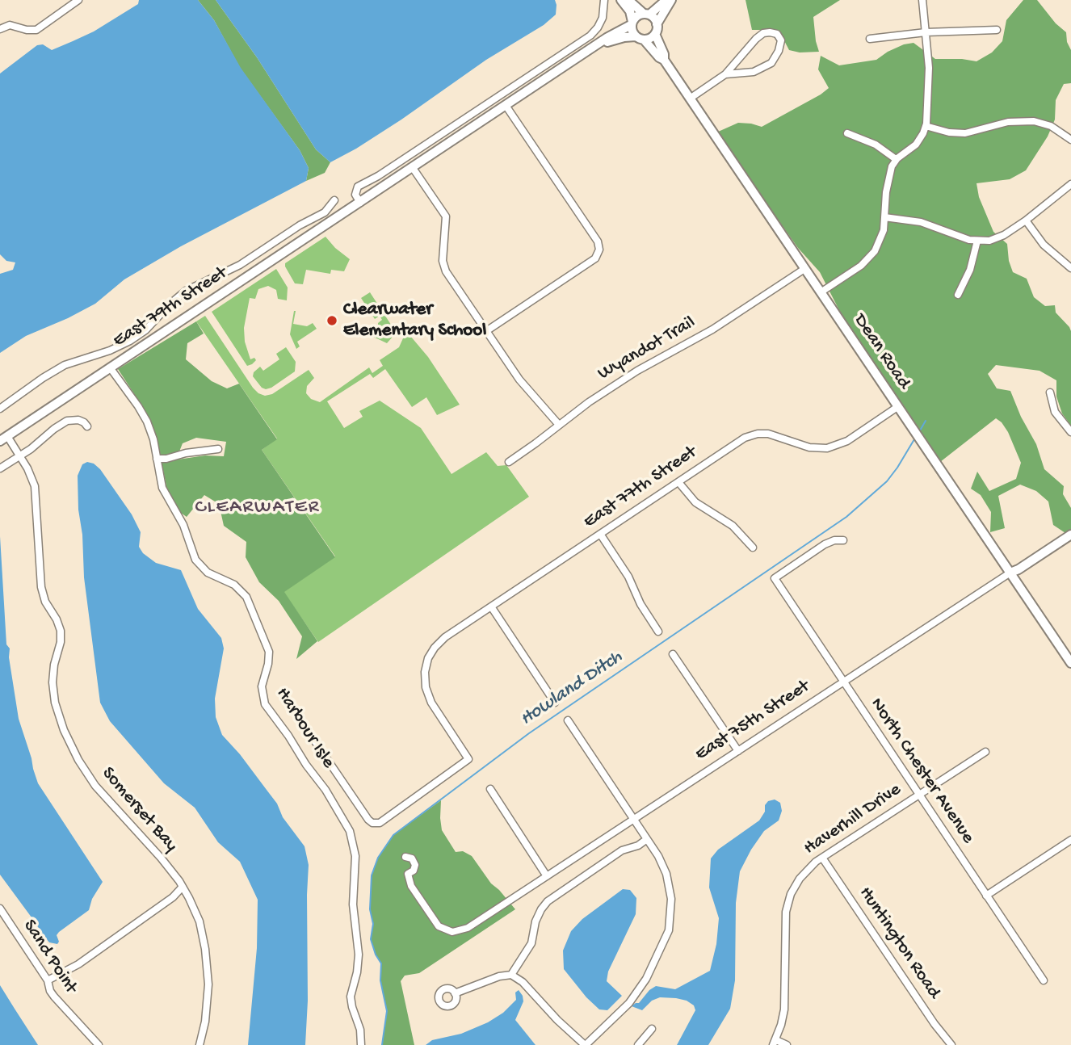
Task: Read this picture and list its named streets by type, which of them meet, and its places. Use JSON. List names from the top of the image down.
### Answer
{
  "streets": {
    "street": [
      "East 79th Street",
      "Wyandot Trail",
      "Dean Road",
      "East 77th Street",
      "East 75th Street",
      "Harbour Isle",
      "North Chester Avenue",
      "Somerset Bay",
      "Haverhill Drive",
      "Huntington Road",
      "Sand Point"
    ]
  },
  "crossings": [
    ["East 79th Street", "Dean Road"],
    ["East 79th Street", "Harbour Isle"],
    ["East 79th Street", "Somerset Bay"],
    ["Wyandot Trail", "Dean Road"],
    ["Dean Road", "East 77th Street"],
    ["Dean Road", "East 75th Street"],
    ["East 75th Street", "North Chester Avenue"],
    ["North Chester Avenue", "Haverhill Drive"],
    ["Haverhill Drive", "Huntington Road"]
  ],
  "districts": ["CLEARWATER"],
  "water": ["Howland Ditch"],
  "places": ["Clearwater Elementary School"]
}
